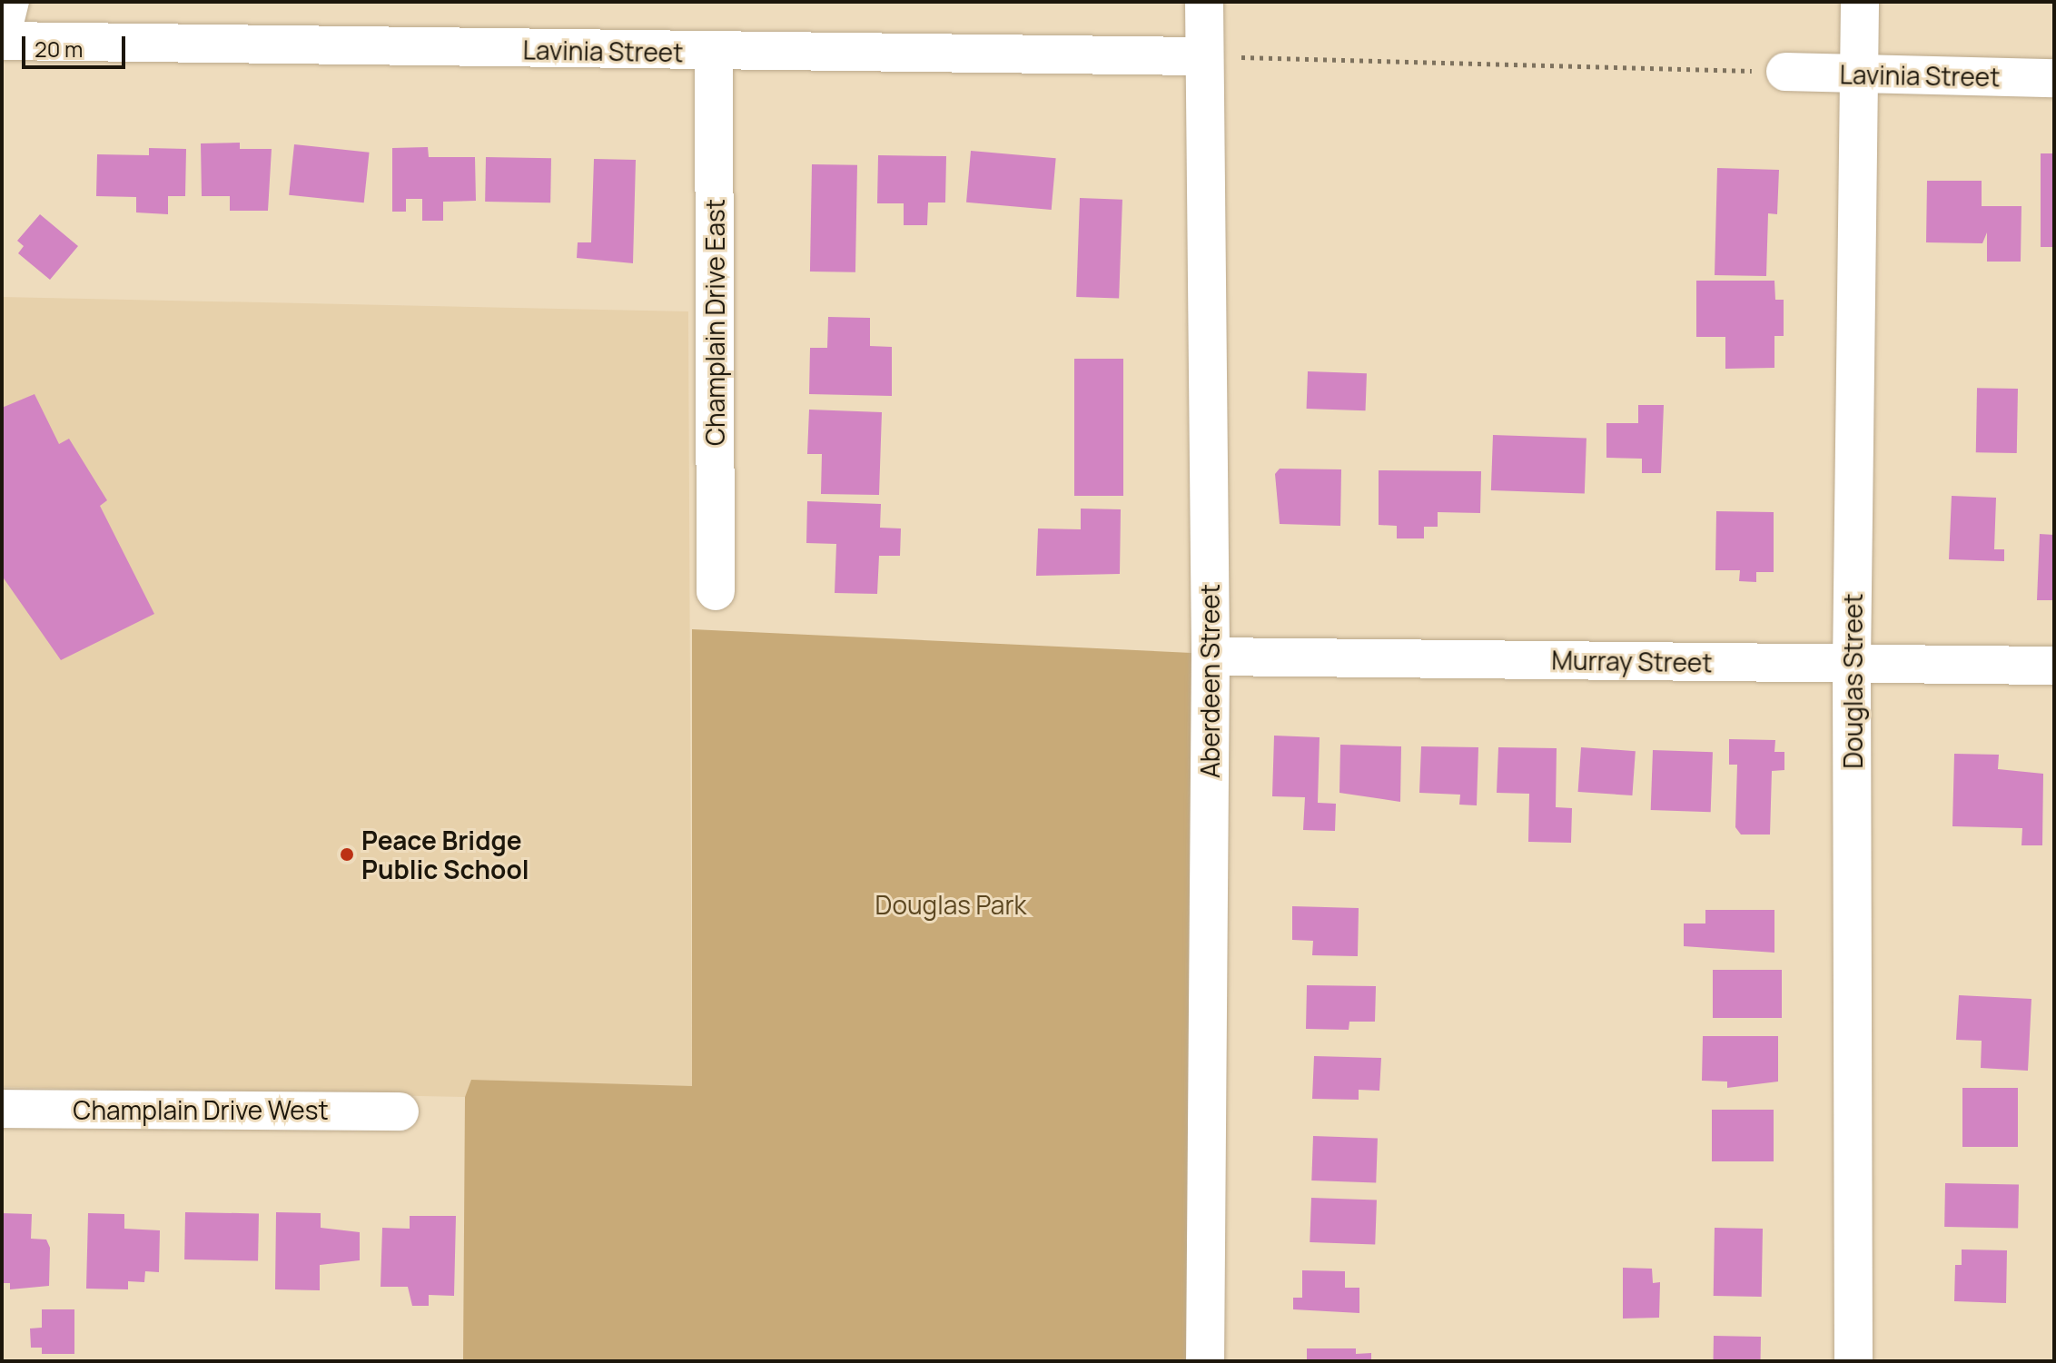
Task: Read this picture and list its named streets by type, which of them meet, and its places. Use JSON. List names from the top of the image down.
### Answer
{
  "streets": {
    "street": [
      "Lavinia Street",
      "Champlain Drive East",
      "Murray Street",
      "Aberdeen Street",
      "Douglas Street",
      "Champlain Drive West"
    ]
  },
  "crossings": [
    ["Lavinia Street", "Champlain Drive East"],
    ["Lavinia Street", "Aberdeen Street"],
    ["Lavinia Street", "Douglas Street"],
    ["Murray Street", "Aberdeen Street"],
    ["Murray Street", "Douglas Street"]
  ],
  "parks": ["Douglas Park"],
  "places": ["Peace Bridge Public School"],
  "scale_bar": "20 m"
}
